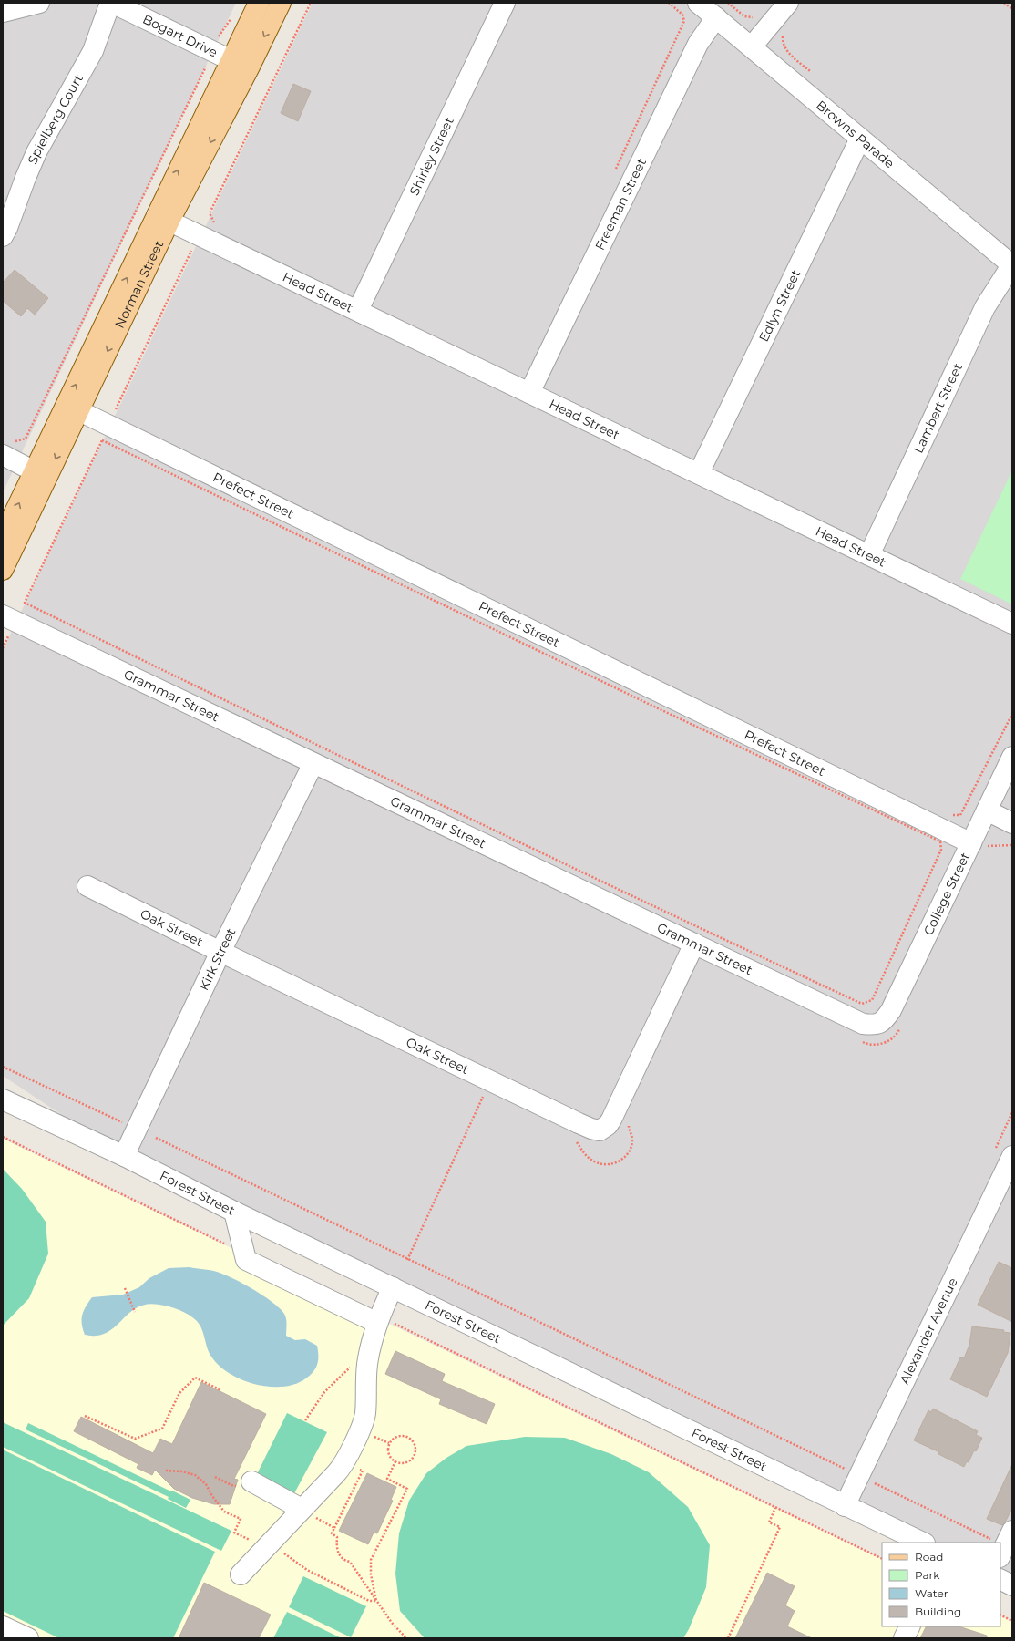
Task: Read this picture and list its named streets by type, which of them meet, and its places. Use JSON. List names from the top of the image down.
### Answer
{
  "streets": {
    "main road": ["Norman Street"],
    "street": [
      "Bogart Drive",
      "Spielberg Court",
      "Browns Parade",
      "Shirley Street",
      "Freeman Street",
      "Head Street",
      "Edlyn Street",
      "Lambert Street",
      "Prefect Street",
      "Grammar Street",
      "College Street",
      "Oak Street",
      "Kirk Street",
      "Forest Street",
      "Alexander Avenue"
    ]
  },
  "crossings": [
    ["Bogart Drive", "Spielberg Court"],
    ["Bogart Drive", "Norman Street"],
    ["Browns Parade", "Freeman Street"],
    ["Browns Parade", "Edlyn Street"],
    ["Browns Parade", "Lambert Street"],
    ["Shirley Street", "Head Street"],
    ["Freeman Street", "Head Street"],
    ["Norman Street", "Head Street"],
    ["Norman Street", "Prefect Street"],
    ["Head Street", "Edlyn Street"],
    ["Head Street", "Lambert Street"],
    ["Prefect Street", "College Street"],
    ["Grammar Street", "College Street"],
    ["Grammar Street", "Oak Street"],
    ["Grammar Street", "Kirk Street"],
    ["Oak Street", "Kirk Street"],
    ["Kirk Street", "Forest Street"],
    ["Forest Street", "Alexander Avenue"]
  ],
  "legend": [
    "Road",
    "Park",
    "Water",
    "Building"
  ]
}
